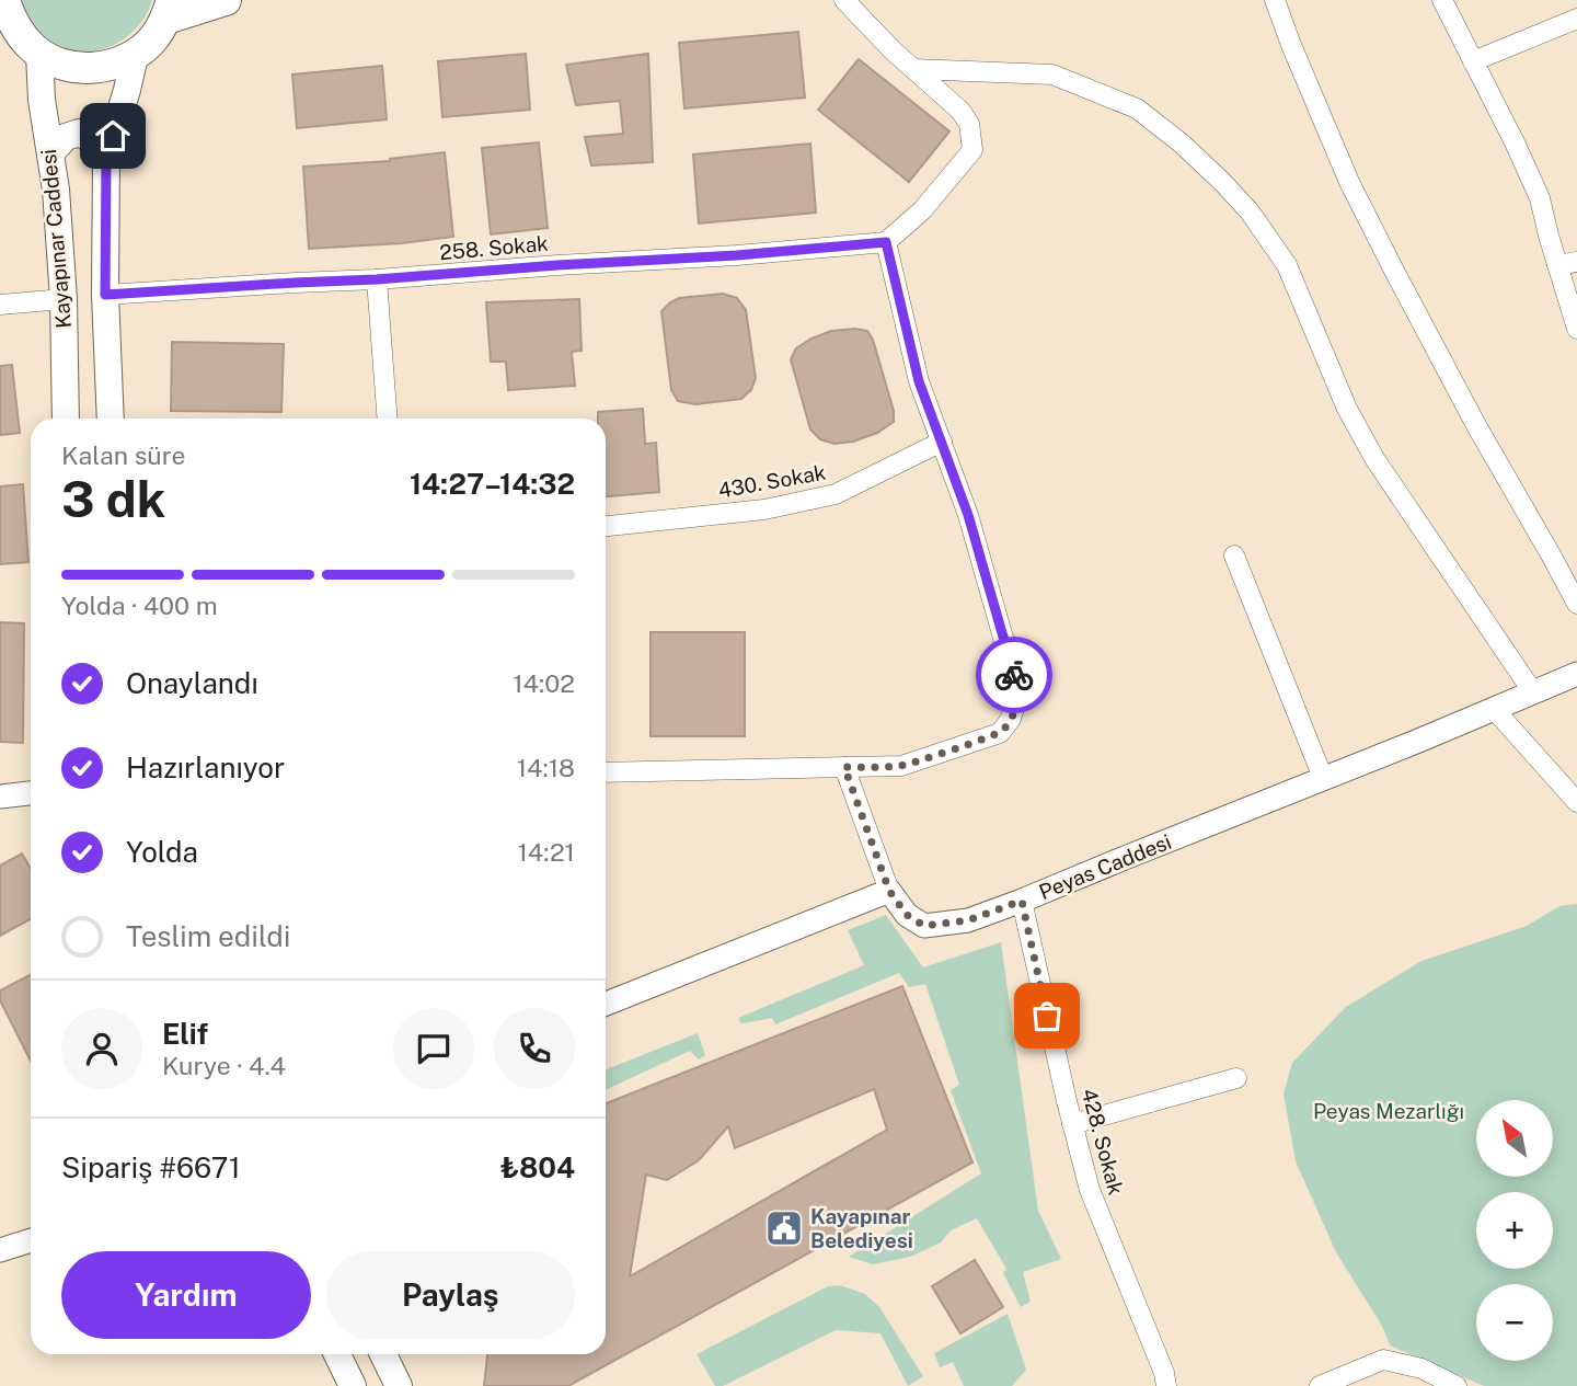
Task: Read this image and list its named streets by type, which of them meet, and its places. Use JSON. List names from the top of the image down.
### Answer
{
  "streets": {
    "main road": ["Kayapınar Caddesi"],
    "street": [
      "258. Sokak",
      "430. Sokak",
      "Peyas Caddesi",
      "428. Sokak"
    ]
  },
  "crossings": [
    ["Kayapınar Caddesi", "258. Sokak"],
    ["Peyas Caddesi", "428. Sokak"]
  ],
  "parks": ["Peyas Mezarlığı"],
  "places": {
    "public building": ["Kayapınar Belediyesi"]
  },
  "north": "top left",
  "page": {
    "heading": ["3 dk", "Kalan süre", "14:27–14:32"],
    "panel": [
      "Elif",
      "Kurye · 4.4",
      "Sipariş #6671",
      "₺804"
    ],
    "bar": "Yolda · 400 m",
    "list": [
      ["Onaylandı", "14:02"],
      ["Hazırlanıyor", "14:18"],
      ["Yolda", "14:21"],
      "Teslim edildi"
    ],
    "map_buttons": ["+", "−"],
    "buttons": ["Yardım", "Paylaş"]
  }
}
